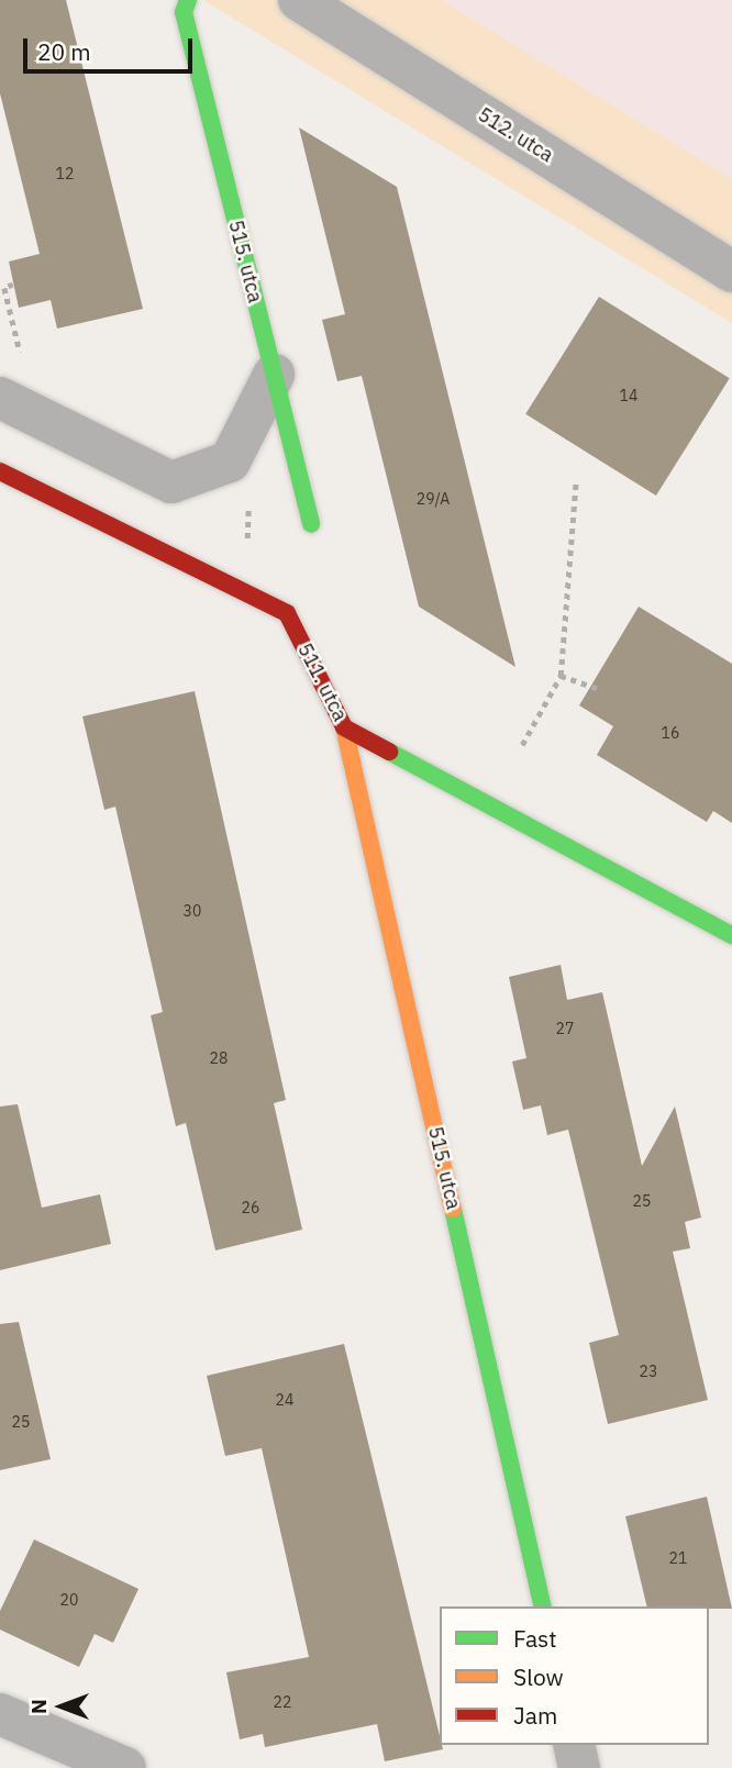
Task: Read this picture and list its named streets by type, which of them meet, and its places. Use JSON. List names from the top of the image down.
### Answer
{
  "streets": {
    "street": ["512. utca", "515. utca", "511. utca"]
  },
  "crossings": [
    ["515. utca", "511. utca"]
  ],
  "house_numbers": [
    "12",
    "14",
    "29/A",
    "16",
    "30",
    "27",
    "28",
    "25",
    "26",
    "23",
    "24",
    "25",
    "21",
    "20",
    "22"
  ],
  "legend": ["Fast", "Slow", "Jam"],
  "scale_bar": "20 m",
  "north": "left"
}
